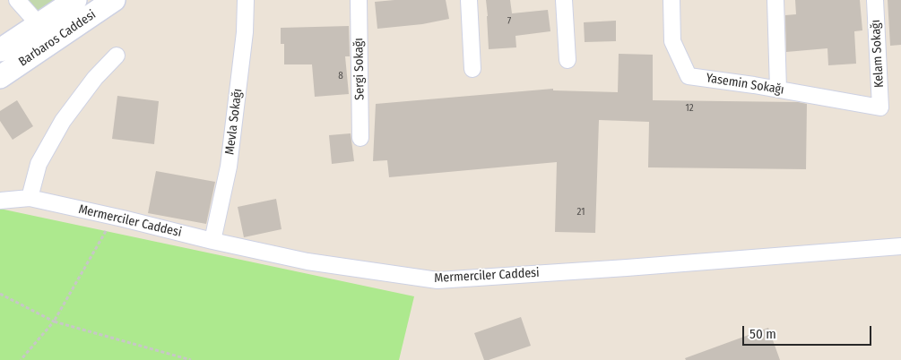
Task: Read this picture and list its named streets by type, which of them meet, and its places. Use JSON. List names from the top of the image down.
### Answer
{
  "streets": {
    "main road": ["Barbaros Caddesi"],
    "street": [
      "Kelam Sokağı",
      "Sergi Sokağı",
      "Yasemin Sokağı",
      "Mevla Sokağı",
      "Mermerciler Caddesi"
    ]
  },
  "crossings": [
    ["Kelam Sokağı", "Yasemin Sokağı"],
    ["Mevla Sokağı", "Mermerciler Caddesi"]
  ],
  "house_numbers": [
    "7",
    "8",
    "12",
    "21"
  ],
  "scale_bar": "50 m"
}
